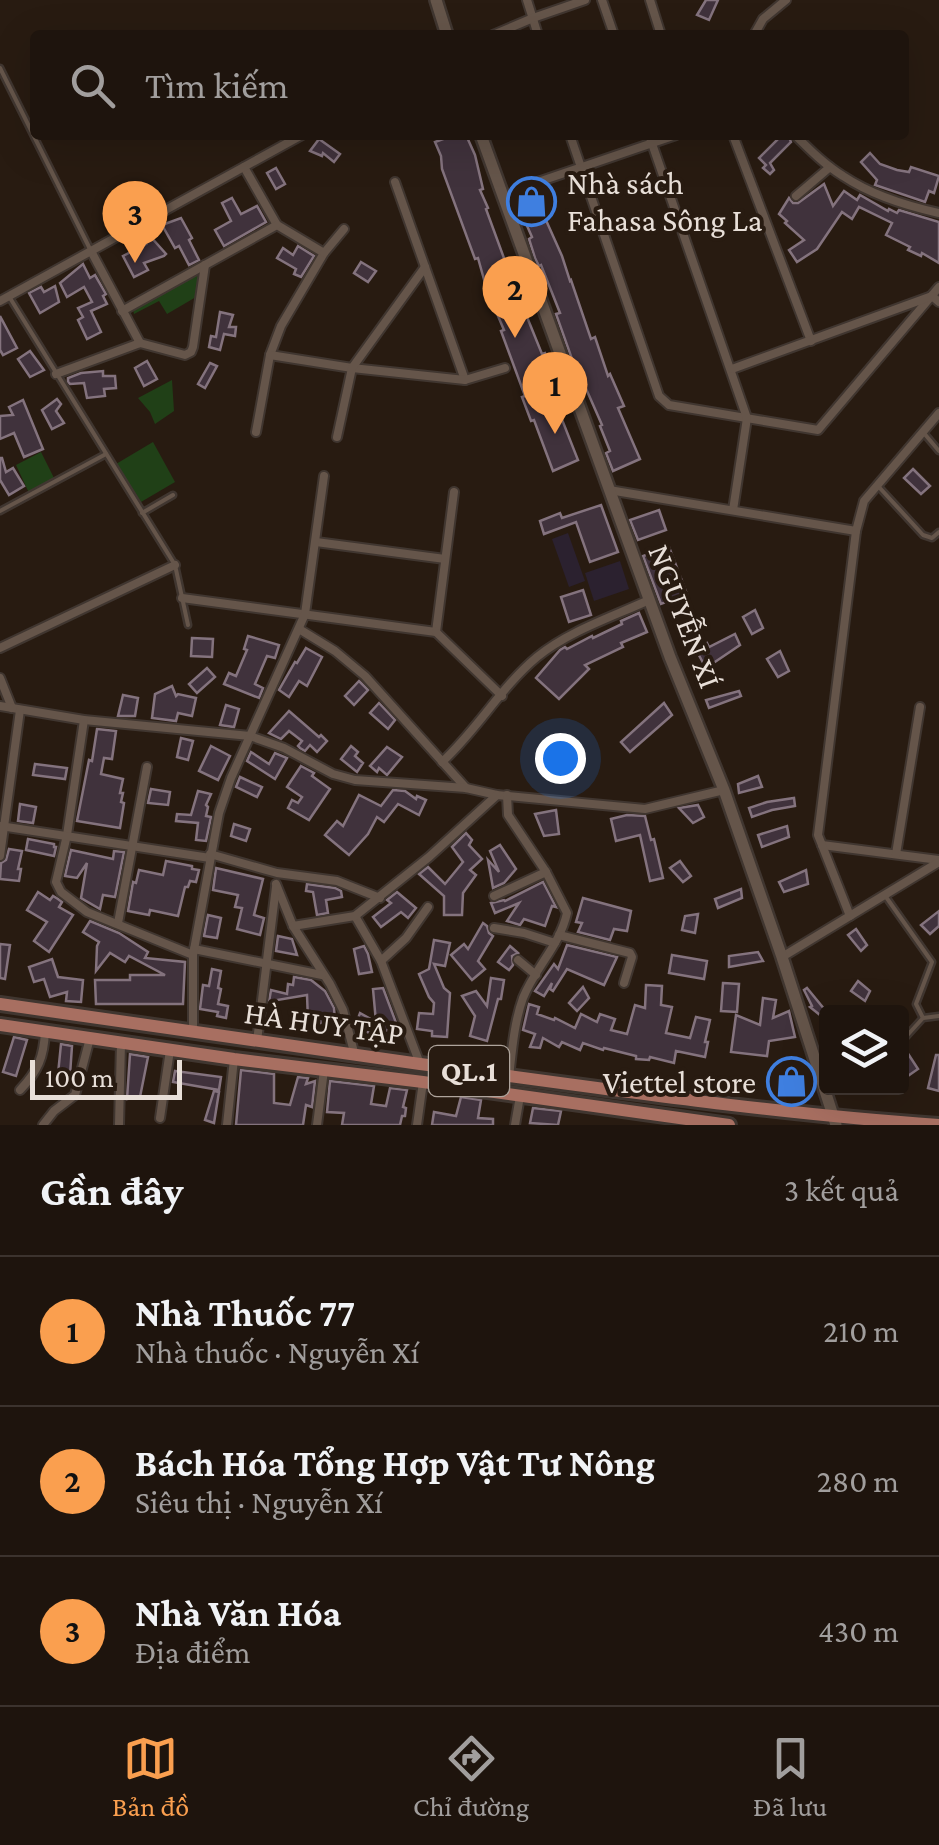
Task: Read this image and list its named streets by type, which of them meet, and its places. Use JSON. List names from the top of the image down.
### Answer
{
  "streets": {
    "main road": ["HÀ HUY TẬP", "QL.1"],
    "street": ["NGUYỄN XÍ"]
  },
  "crossings": [
    ["NGUYỄN XÍ", "HÀ HUY TẬP"]
  ],
  "places": {
    "shop": ["Nhà sách Fahasa Sông La", "Viettel store"]
  },
  "scale_bar": "100 m",
  "page": {
    "search": "Tìm kiếm",
    "pins": ["3", "2", "1"],
    "scale": "100 m",
    "heading": ["Gần đây", "3 kết quả"],
    "list": [
      {
        "mark": "1",
        "name": "Nhà Thuốc 77",
        "note": "Nhà thuốc · Nguyễn Xí",
        "value": "210 m"
      },
      {
        "mark": "2",
        "name": "Bách Hóa Tổng Hợp Vật Tư Nông",
        "note": "Siêu thị · Nguyễn Xí",
        "value": "280 m"
      },
      {
        "mark": "3",
        "name": "Nhà Văn Hóa",
        "note": "Địa điểm",
        "value": "430 m"
      }
    ],
    "nav": ["Bản đồ", "Chỉ đường", "Đã lưu"]
  }
}
